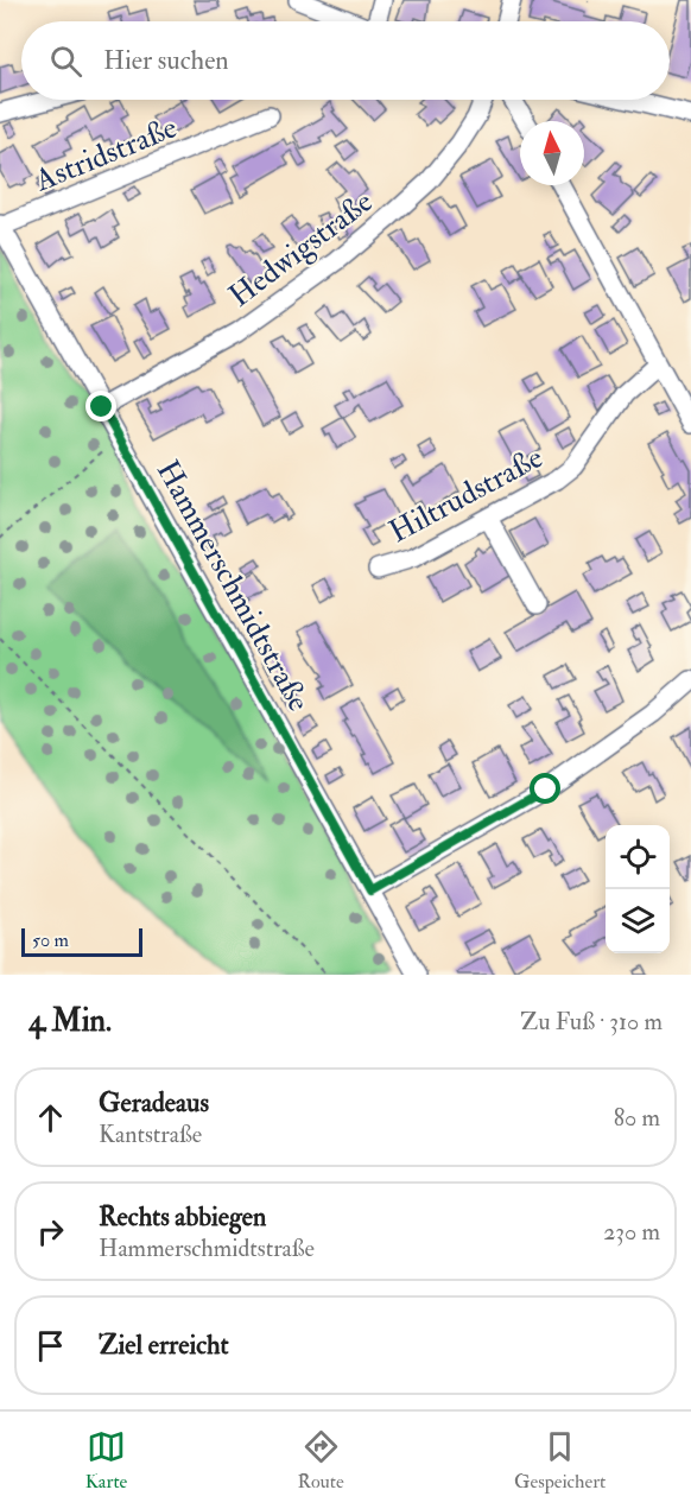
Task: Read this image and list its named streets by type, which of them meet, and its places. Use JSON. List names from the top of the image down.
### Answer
{
  "streets": {
    "street": [
      "Astridstraße",
      "Hedwigstraße",
      "Hiltrudstraße",
      "Hammerschmidtstraße"
    ]
  },
  "crossings": [
    ["Astridstraße", "Hammerschmidtstraße"],
    ["Hedwigstraße", "Hammerschmidtstraße"]
  ],
  "scale_bar": "50 m",
  "north": "top",
  "page": {
    "search": "Hier suchen",
    "scale": "50 m",
    "heading": ["4 Min.", "Zu Fuß · 310 m"],
    "list": [
      ["Geradeaus", "Kantstraße", "80 m"],
      ["Rechts abbiegen", "Hammerschmidtstraße", "230 m"],
      "Ziel erreicht"
    ],
    "nav": ["Karte", "Route", "Gespeichert"]
  }
}
